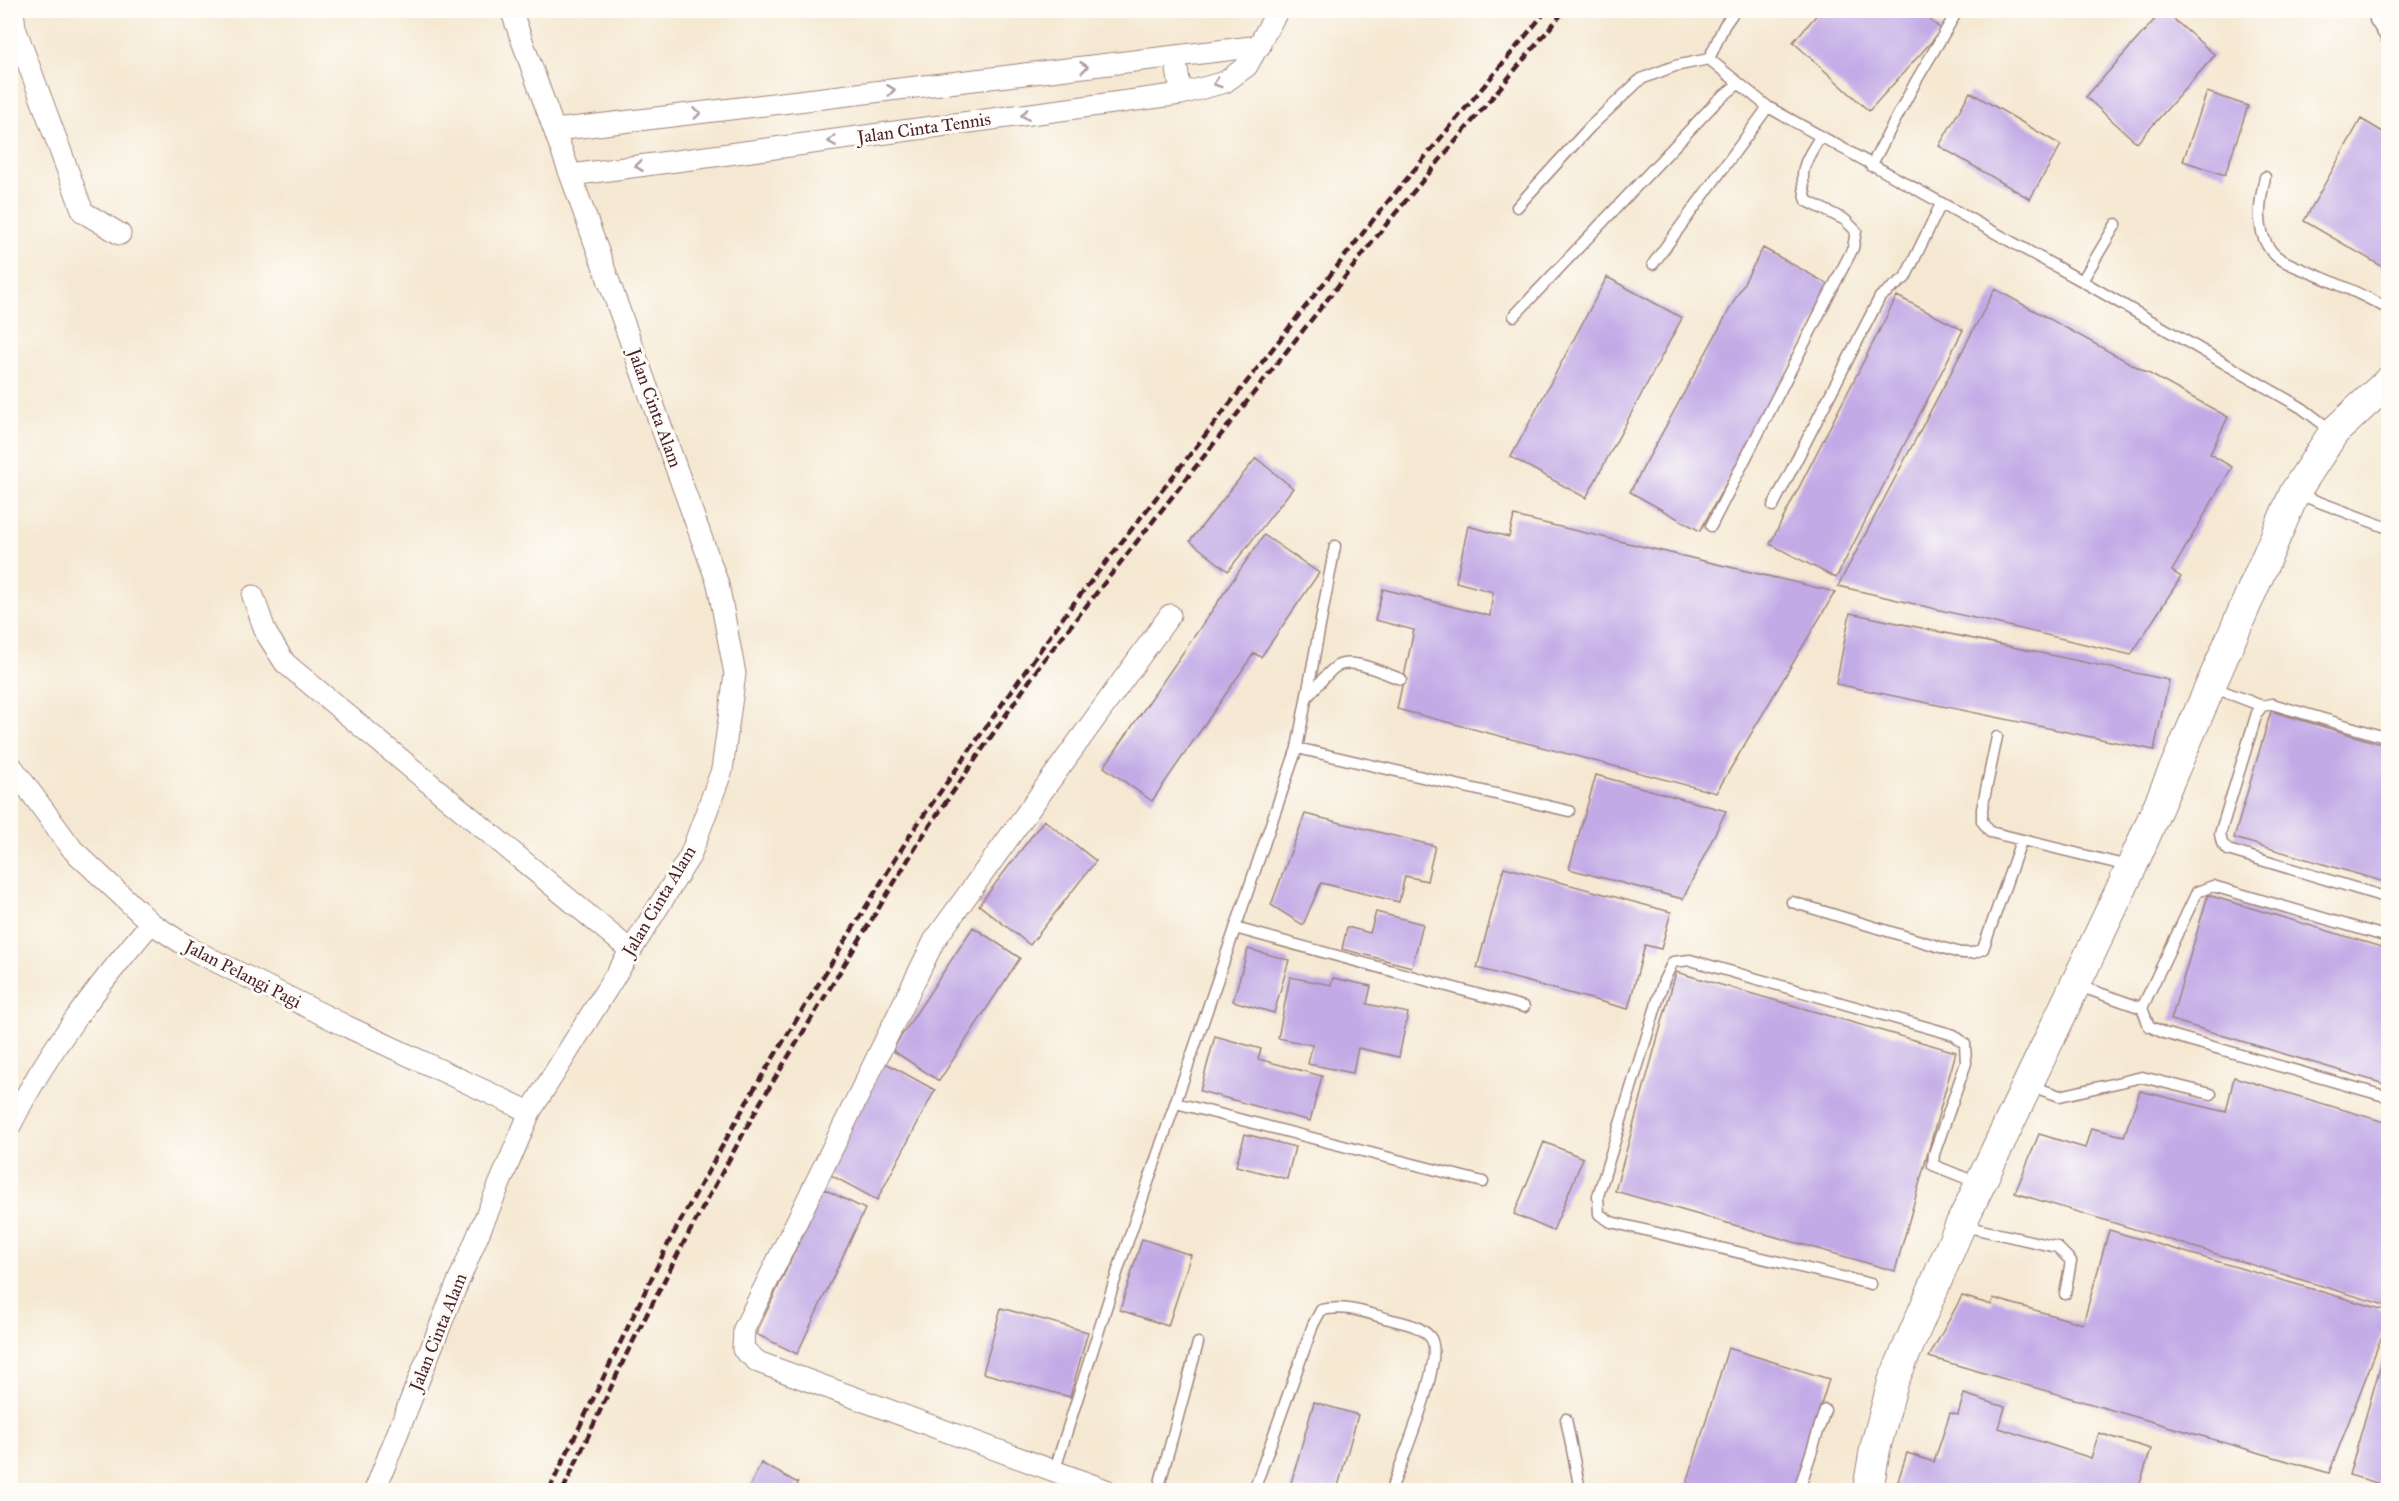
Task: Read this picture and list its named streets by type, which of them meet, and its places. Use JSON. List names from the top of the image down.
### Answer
{
  "streets": {
    "street": ["Jalan Cinta Tennis", "Jalan Cinta Alam", "Jalan Pelangi Pagi"]
  },
  "crossings": [
    ["Jalan Cinta Tennis", "Jalan Cinta Alam"],
    ["Jalan Cinta Alam", "Jalan Pelangi Pagi"]
  ]
}
